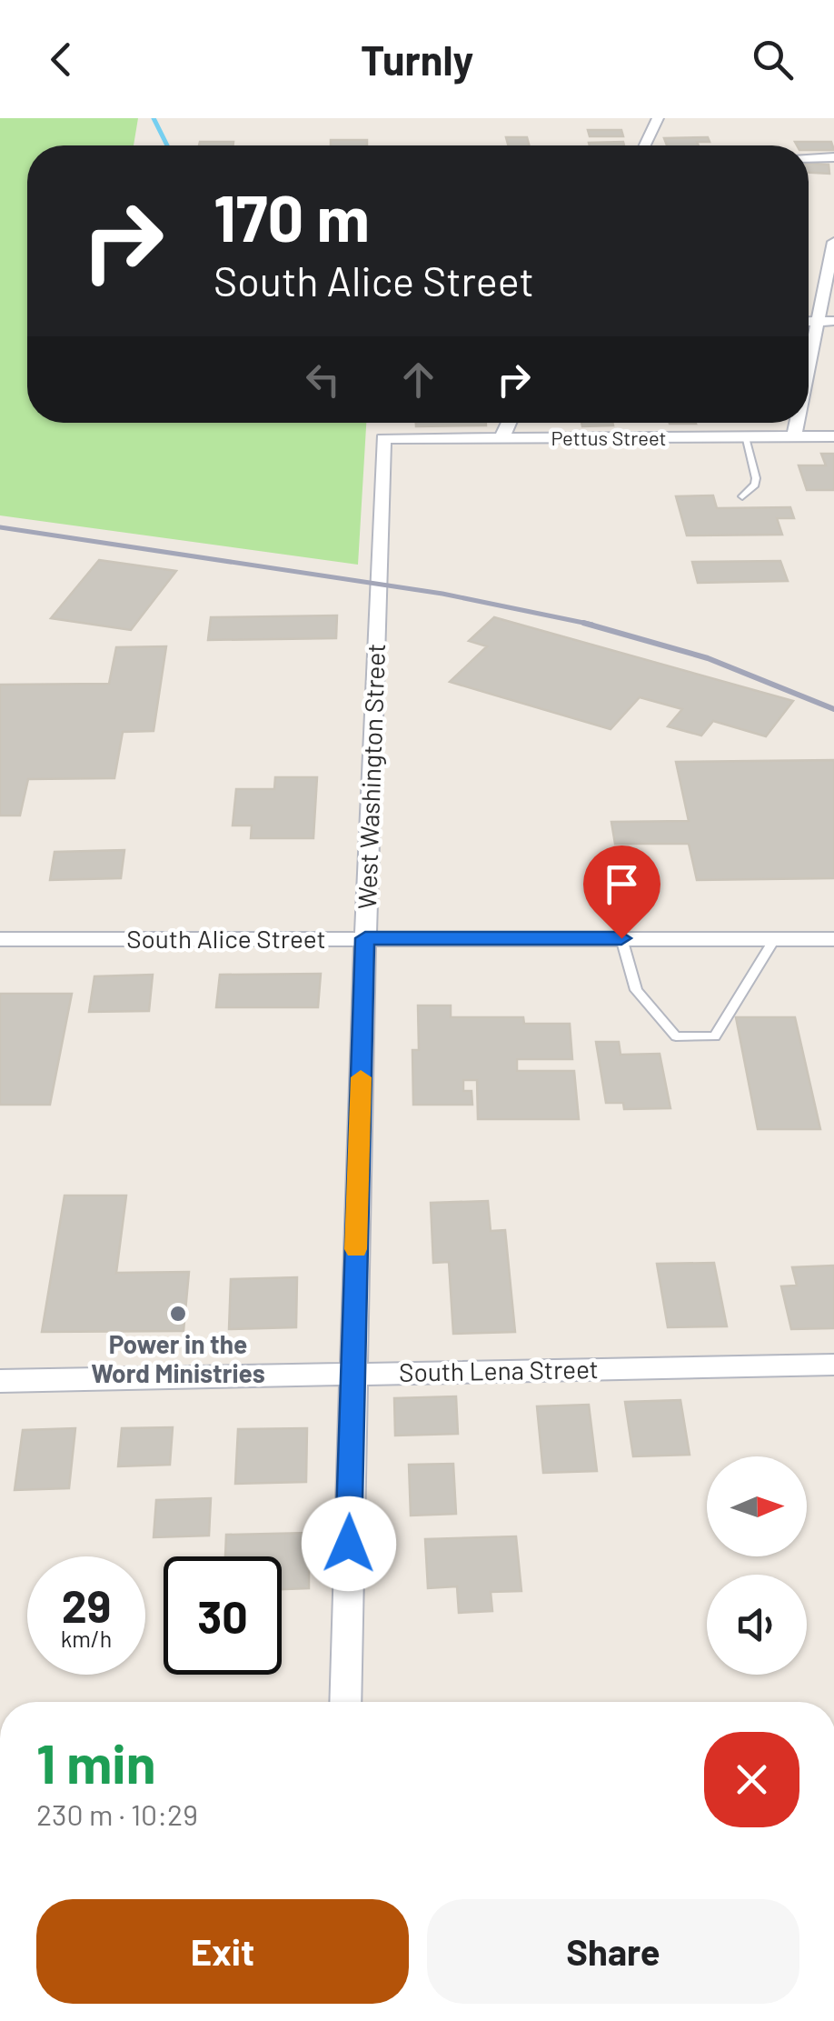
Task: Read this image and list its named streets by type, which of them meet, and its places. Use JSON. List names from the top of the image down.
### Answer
{
  "streets": {
    "street": [
      "Pettus Street",
      "West Washington Street",
      "South Alice Street",
      "South Lena Street"
    ]
  },
  "crossings": [
    ["Pettus Street", "West Washington Street"],
    ["West Washington Street", "South Alice Street"],
    ["West Washington Street", "South Lena Street"]
  ],
  "places": ["Power in the Word Ministries"],
  "north": "right",
  "page": {
    "header": "Turnly",
    "turn": ["170 m", "South Alice Street"],
    "speed": "29 km/h",
    "limit": "30",
    "heading": ["1 min", "230 m · 10:29"],
    "buttons": ["Exit", "Share"]
  }
}
